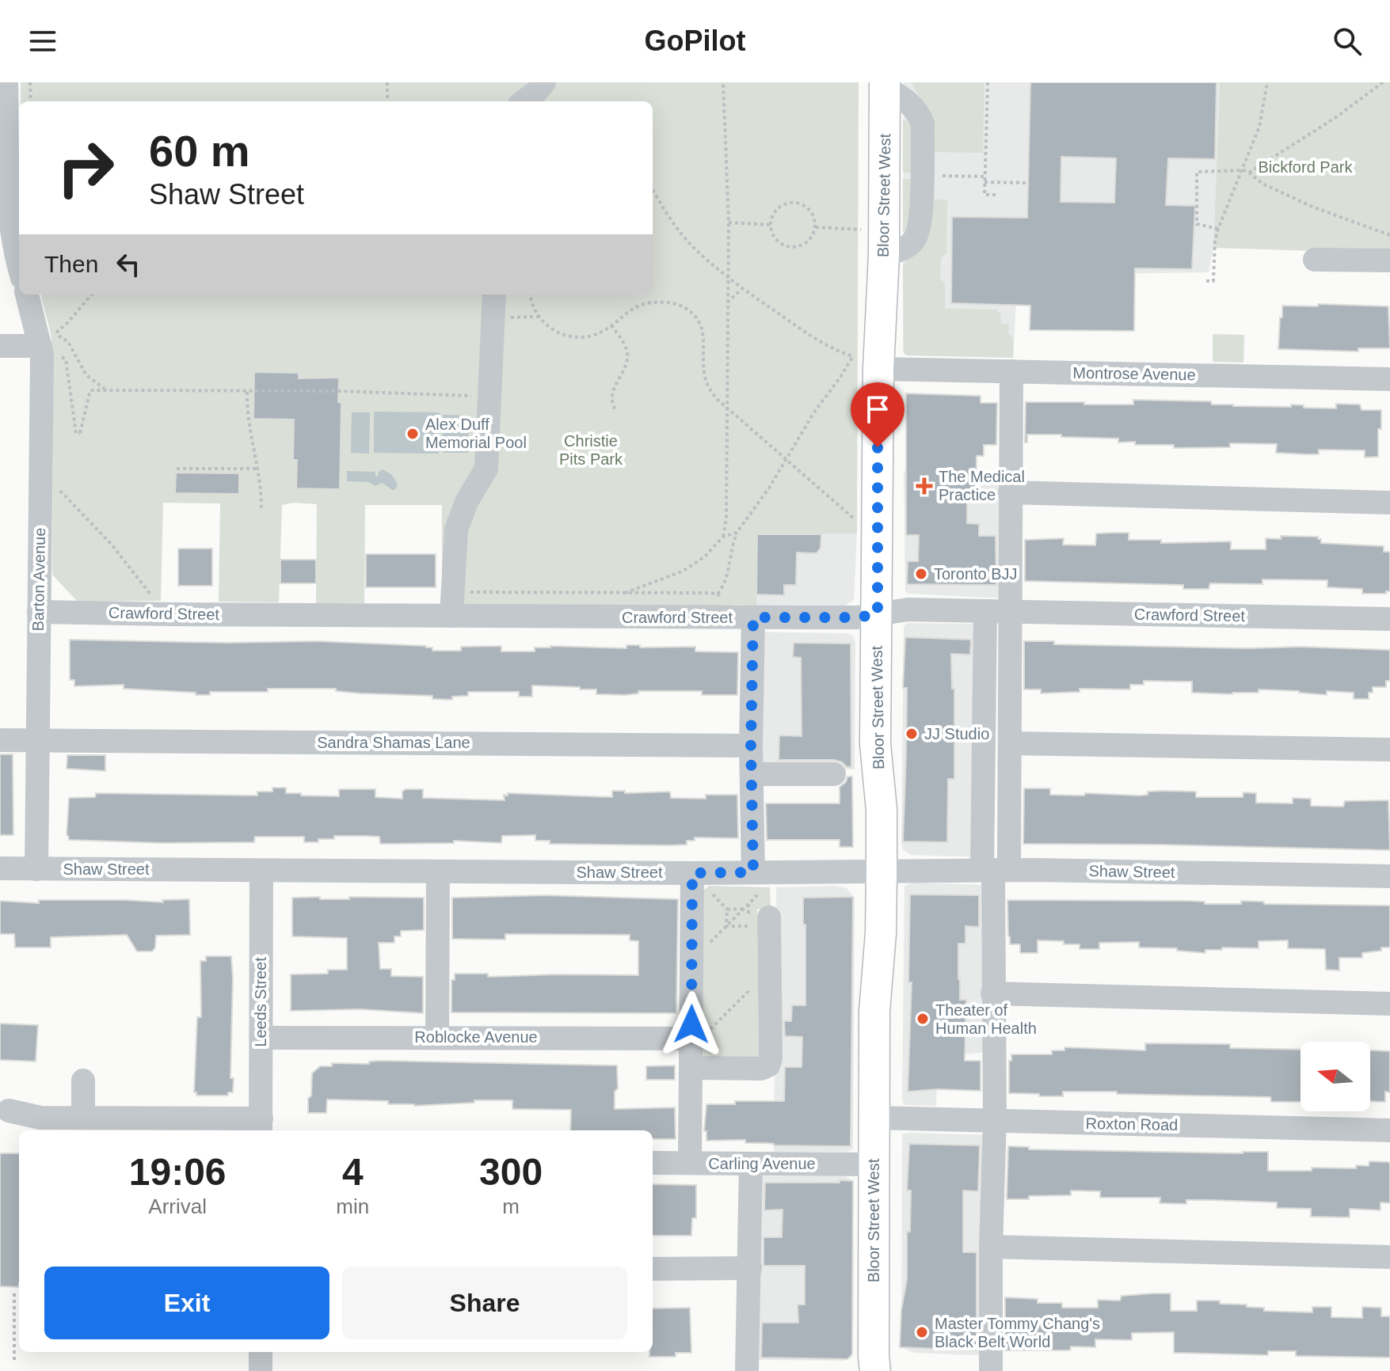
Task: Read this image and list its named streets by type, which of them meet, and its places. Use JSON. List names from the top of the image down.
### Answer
{
  "streets": {
    "main road": ["Bloor Street West"],
    "street": [
      "Montrose Avenue",
      "Barton Avenue",
      "Crawford Street",
      "Sandra Shamas Lane",
      "Shaw Street",
      "Leeds Street",
      "Roblocke Avenue",
      "Roxton Road",
      "Carling Avenue"
    ]
  },
  "crossings": [
    ["Bloor Street West", "Montrose Avenue"],
    ["Bloor Street West", "Crawford Street"],
    ["Bloor Street West", "Shaw Street"],
    ["Bloor Street West", "Roxton Road"],
    ["Bloor Street West", "Carling Avenue"],
    ["Barton Avenue", "Crawford Street"],
    ["Barton Avenue", "Sandra Shamas Lane"],
    ["Barton Avenue", "Shaw Street"],
    ["Shaw Street", "Leeds Street"],
    ["Leeds Street", "Roblocke Avenue"]
  ],
  "parks": ["Bickford Park", "Christie Pits Park"],
  "places": {
    "other": [
      "Alex Duff Memorial Pool",
      "Toronto BJJ",
      "JJ Studio",
      "Theater of Human Health",
      "Master Tommy Chang's Black Belt World"
    ],
    "health": ["The Medical Practice"]
  },
  "north": "left",
  "page": {
    "header": "GoPilot",
    "turn": ["60 m", "Shaw Street"],
    "then": "Then",
    "eta": [
      "19:06",
      "Arrival",
      "4",
      "min",
      "300",
      "m"
    ],
    "buttons": ["Exit", "Share"]
  }
}
